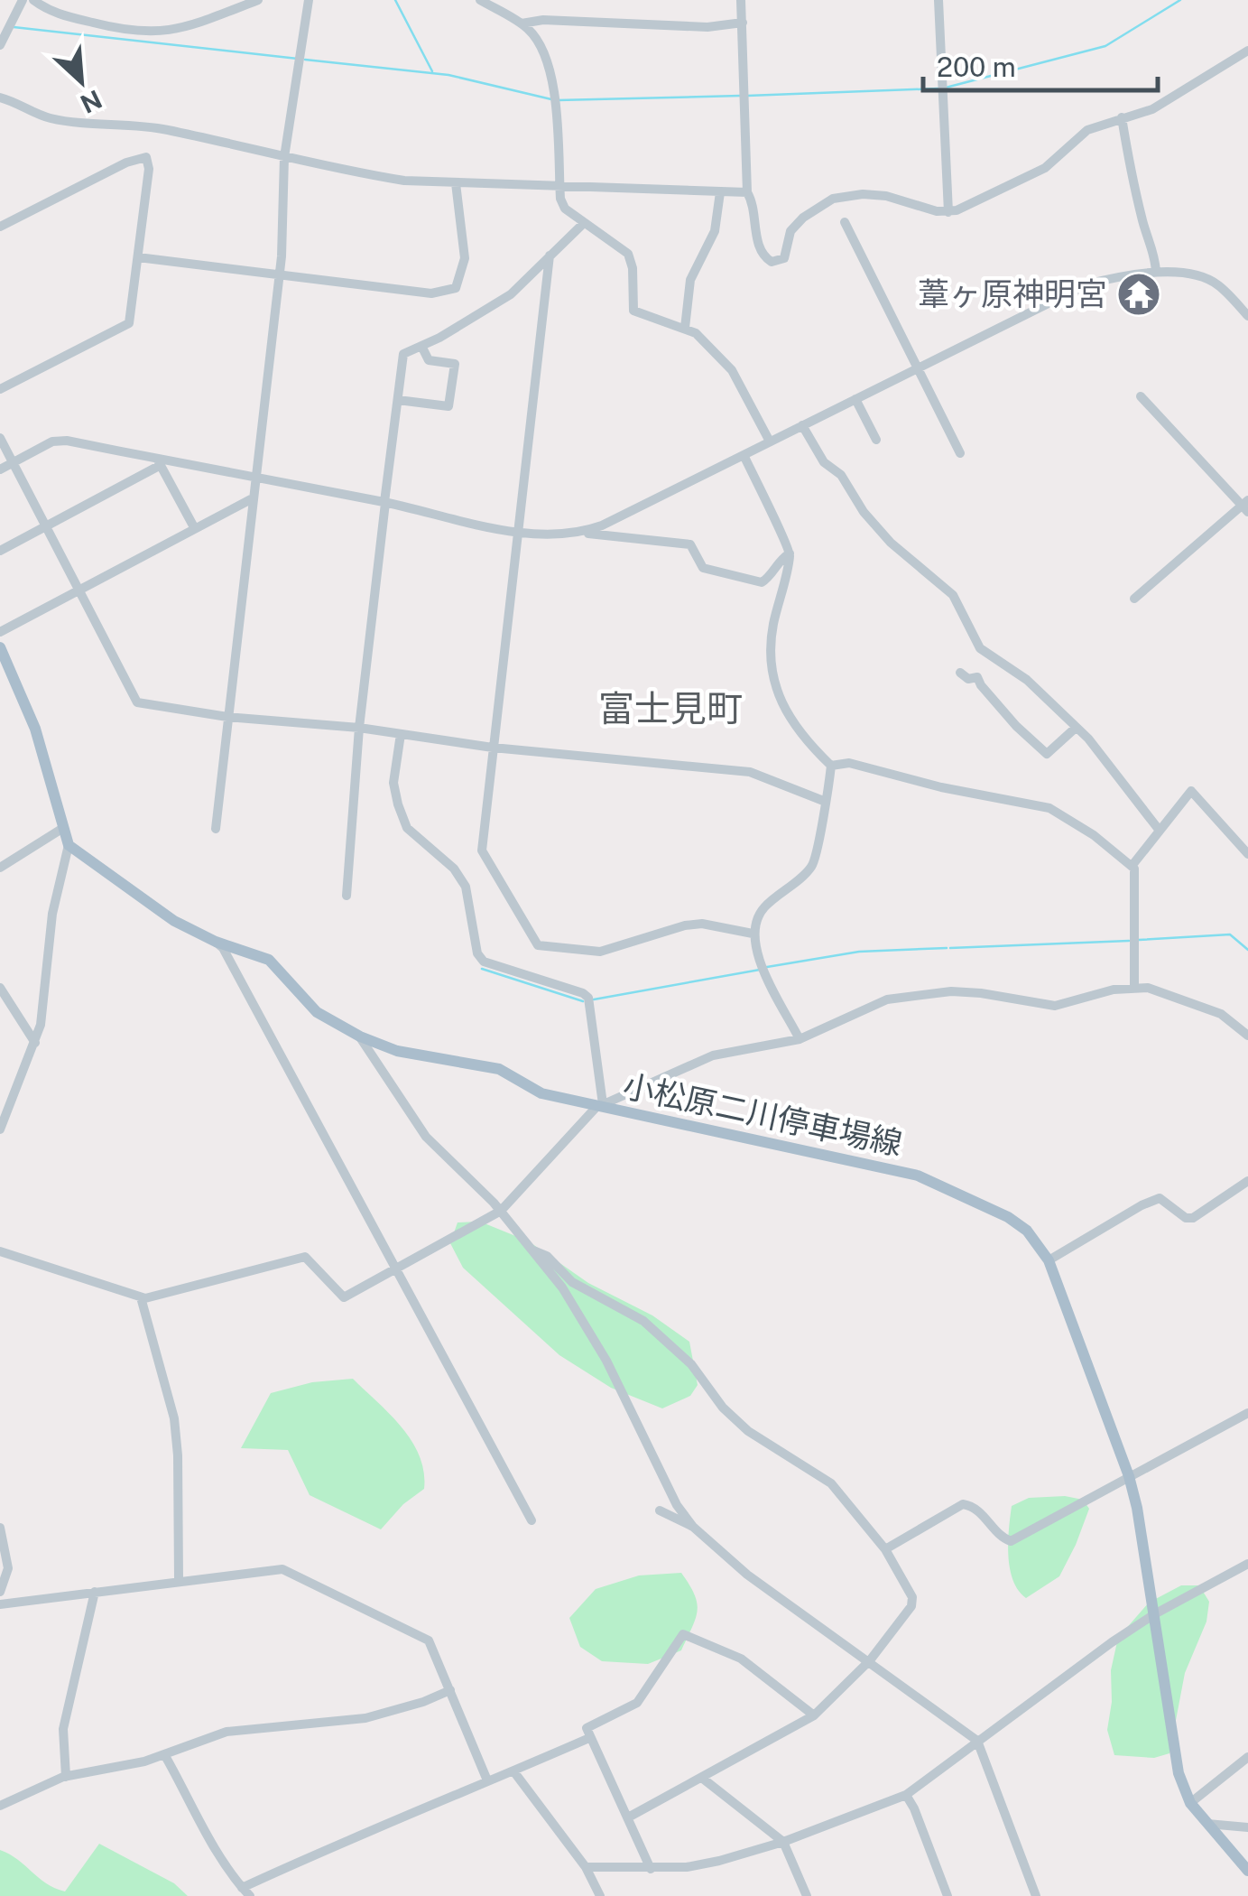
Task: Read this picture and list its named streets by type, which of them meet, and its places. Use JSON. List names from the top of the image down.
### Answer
{
  "streets": {
    "main road": ["小松原二川停車場線"]
  },
  "districts": ["富士見町"],
  "places": {
    "temple": ["葦ヶ原神明宮"]
  },
  "scale_bar": "200 m",
  "north": "bottom right"
}
